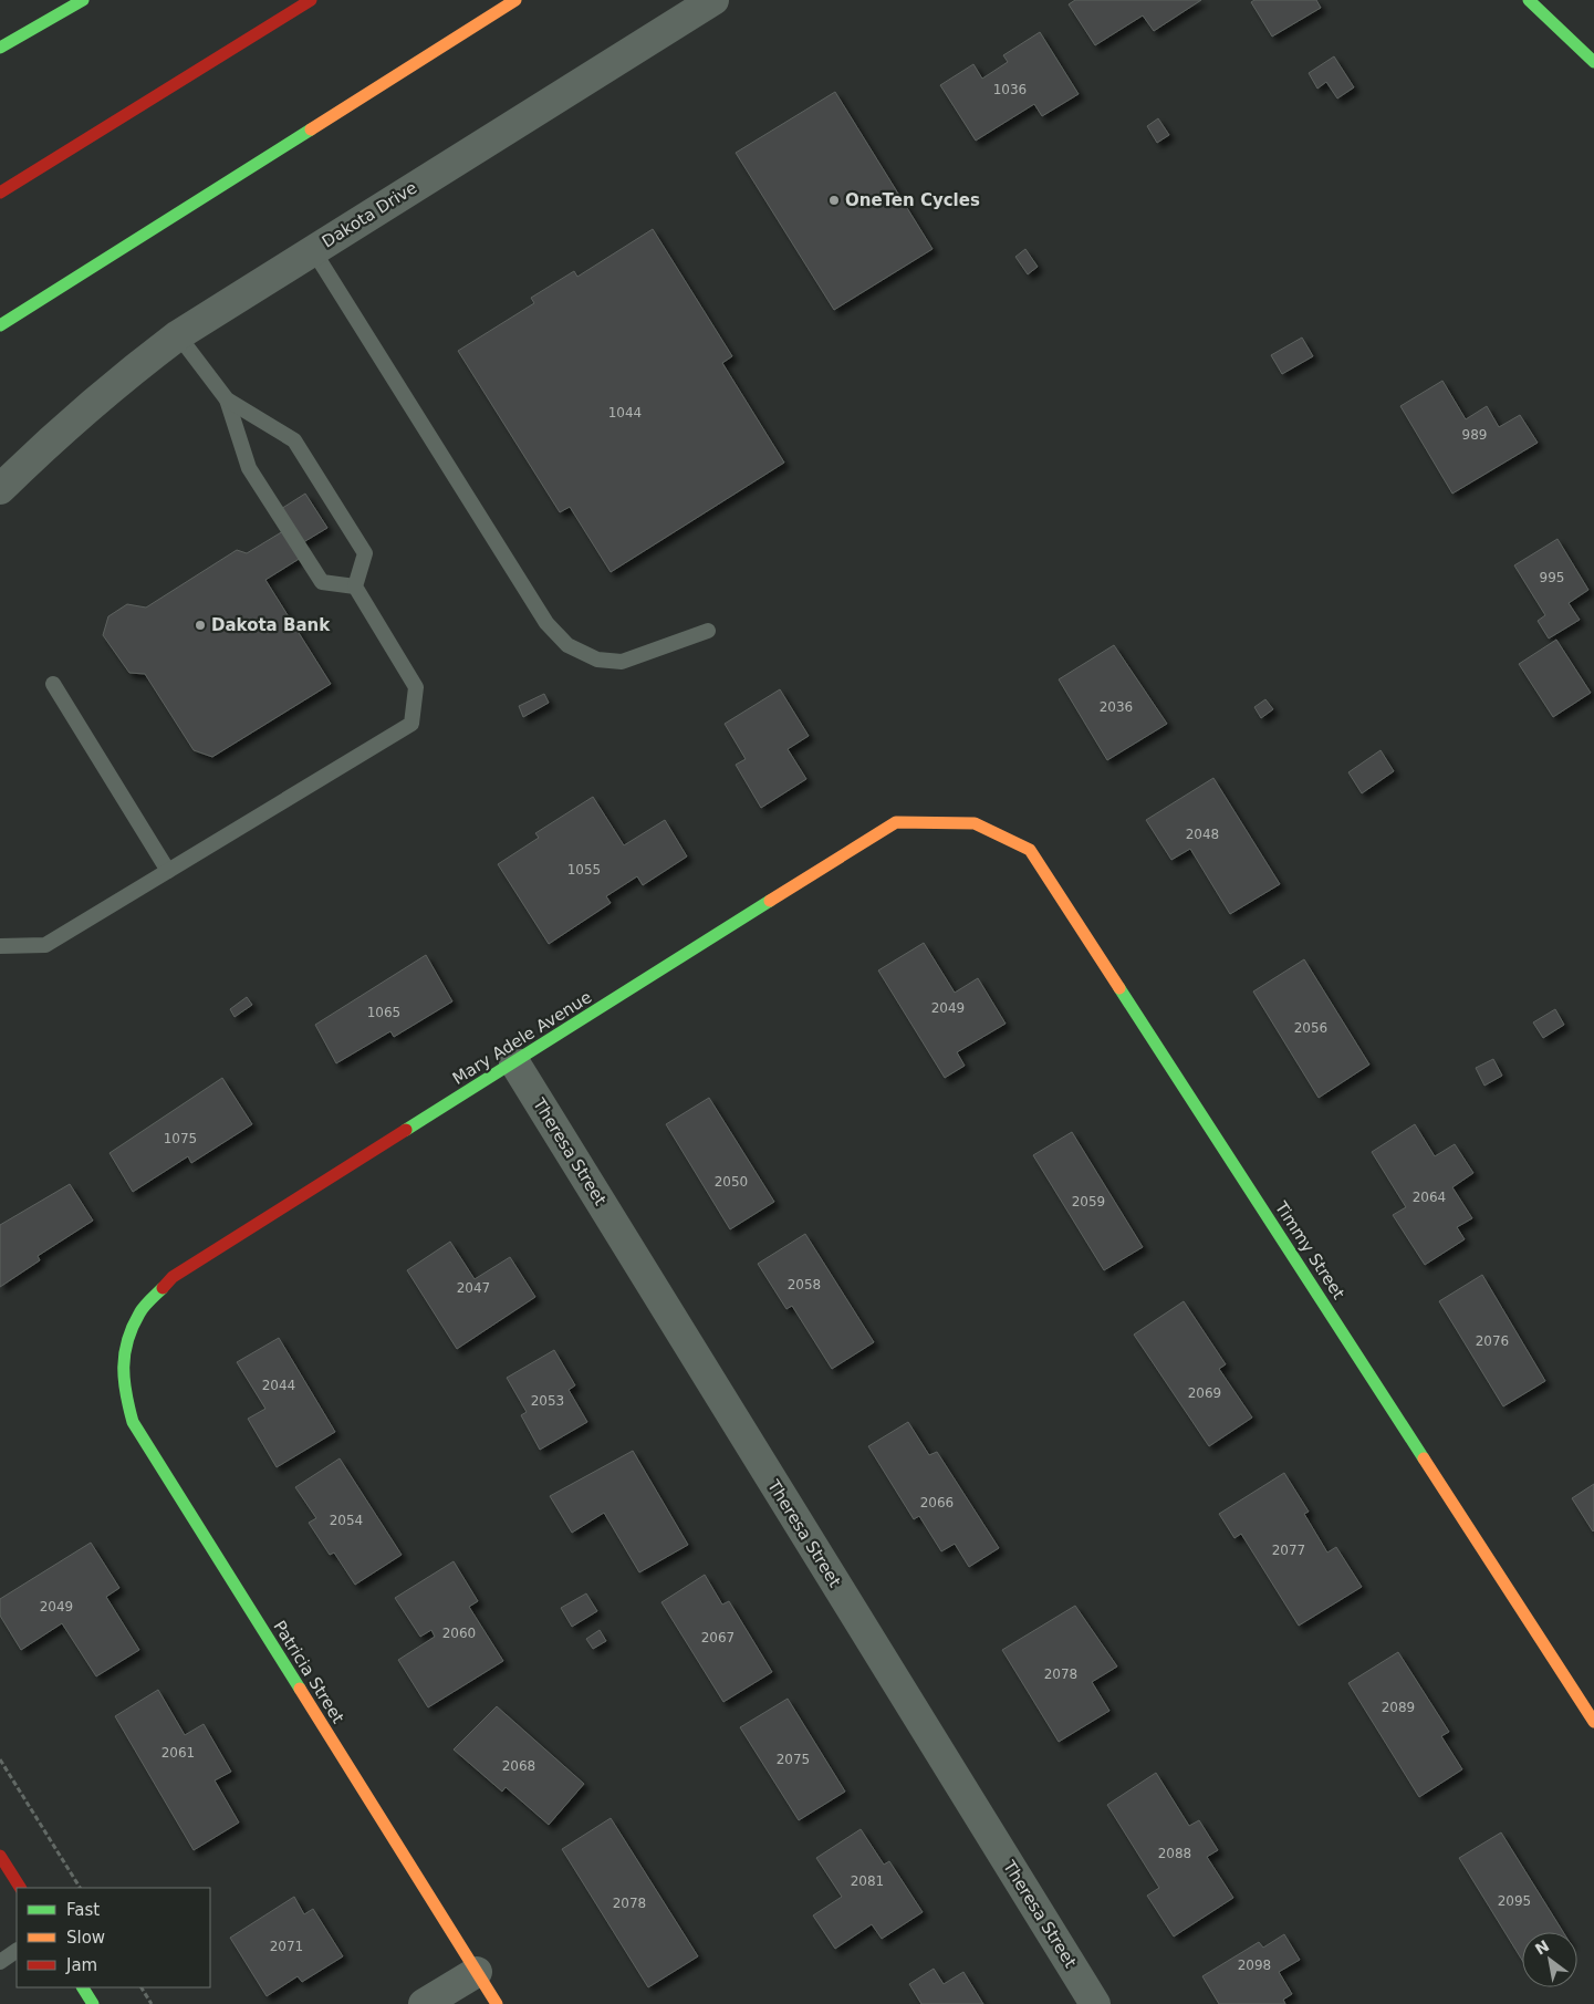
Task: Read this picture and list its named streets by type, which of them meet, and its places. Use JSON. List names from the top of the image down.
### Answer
{
  "streets": {
    "main road": ["Mary Adele Avenue", "Timmy Street", "Patricia Street"],
    "street": ["Dakota Drive", "Theresa Street"]
  },
  "crossings": [
    ["Mary Adele Avenue", "Theresa Street"],
    ["Mary Adele Avenue", "Timmy Street"],
    ["Mary Adele Avenue", "Patricia Street"]
  ],
  "places": ["OneTen Cycles", "Dakota Bank"],
  "house_numbers": [
    "1036",
    "1044",
    "989",
    "995",
    "2036",
    "2048",
    "1055",
    "2049",
    "1065",
    "2056",
    "1075",
    "2050",
    "2064",
    "2059",
    "2058",
    "2047",
    "2076",
    "2044",
    "2069",
    "2053",
    "2066",
    "2054",
    "2077",
    "2049",
    "2060",
    "2067",
    "2078",
    "2089",
    "2061",
    "2075",
    "2068",
    "2088",
    "2081",
    "2095",
    "2078",
    "2071",
    "2098"
  ],
  "legend": ["Fast", "Slow", "Jam"],
  "north": "top left"
}
